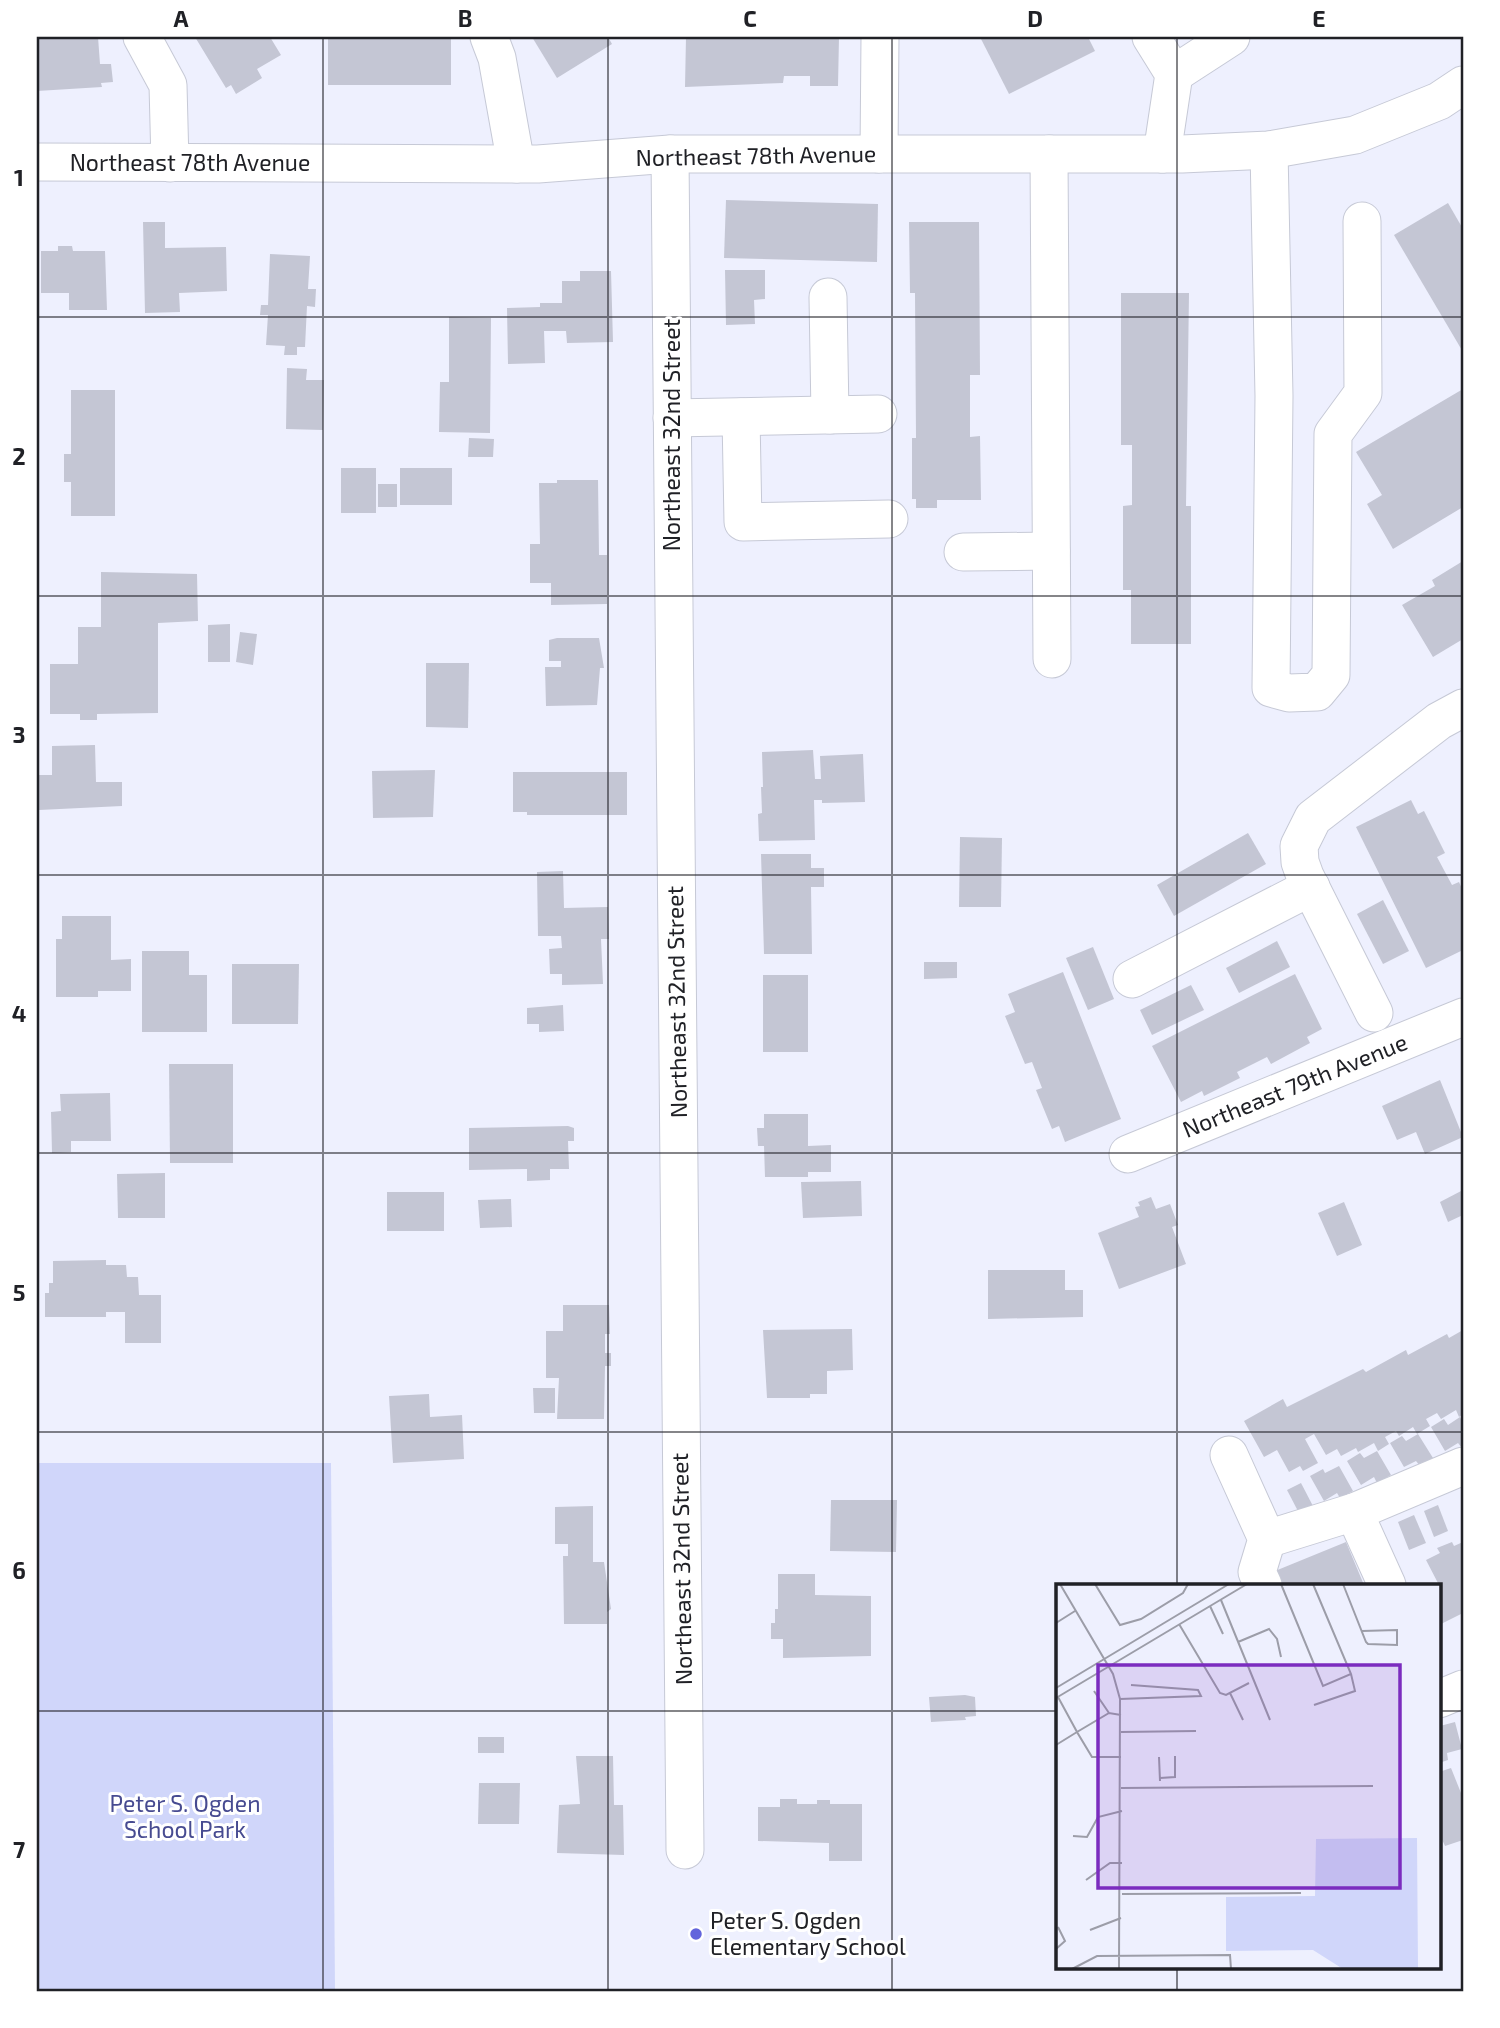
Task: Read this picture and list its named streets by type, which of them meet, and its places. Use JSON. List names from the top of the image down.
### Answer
{
  "streets": {
    "street": ["Northeast 78th Avenue", "Northeast 32nd Street", "Northeast 79th Avenue"]
  },
  "crossings": [
    ["Northeast 78th Avenue", "Northeast 32nd Street"]
  ],
  "parks": ["Peter S. Ogden School Park"],
  "places": ["Peter S. Ogden Elementary School"],
  "grid": {
    "columns": [
      "A",
      "B",
      "C",
      "D",
      "E"
    ],
    "rows": [
      "1",
      "2",
      "3",
      "4",
      "5",
      "6",
      "7"
    ]
  }
}
